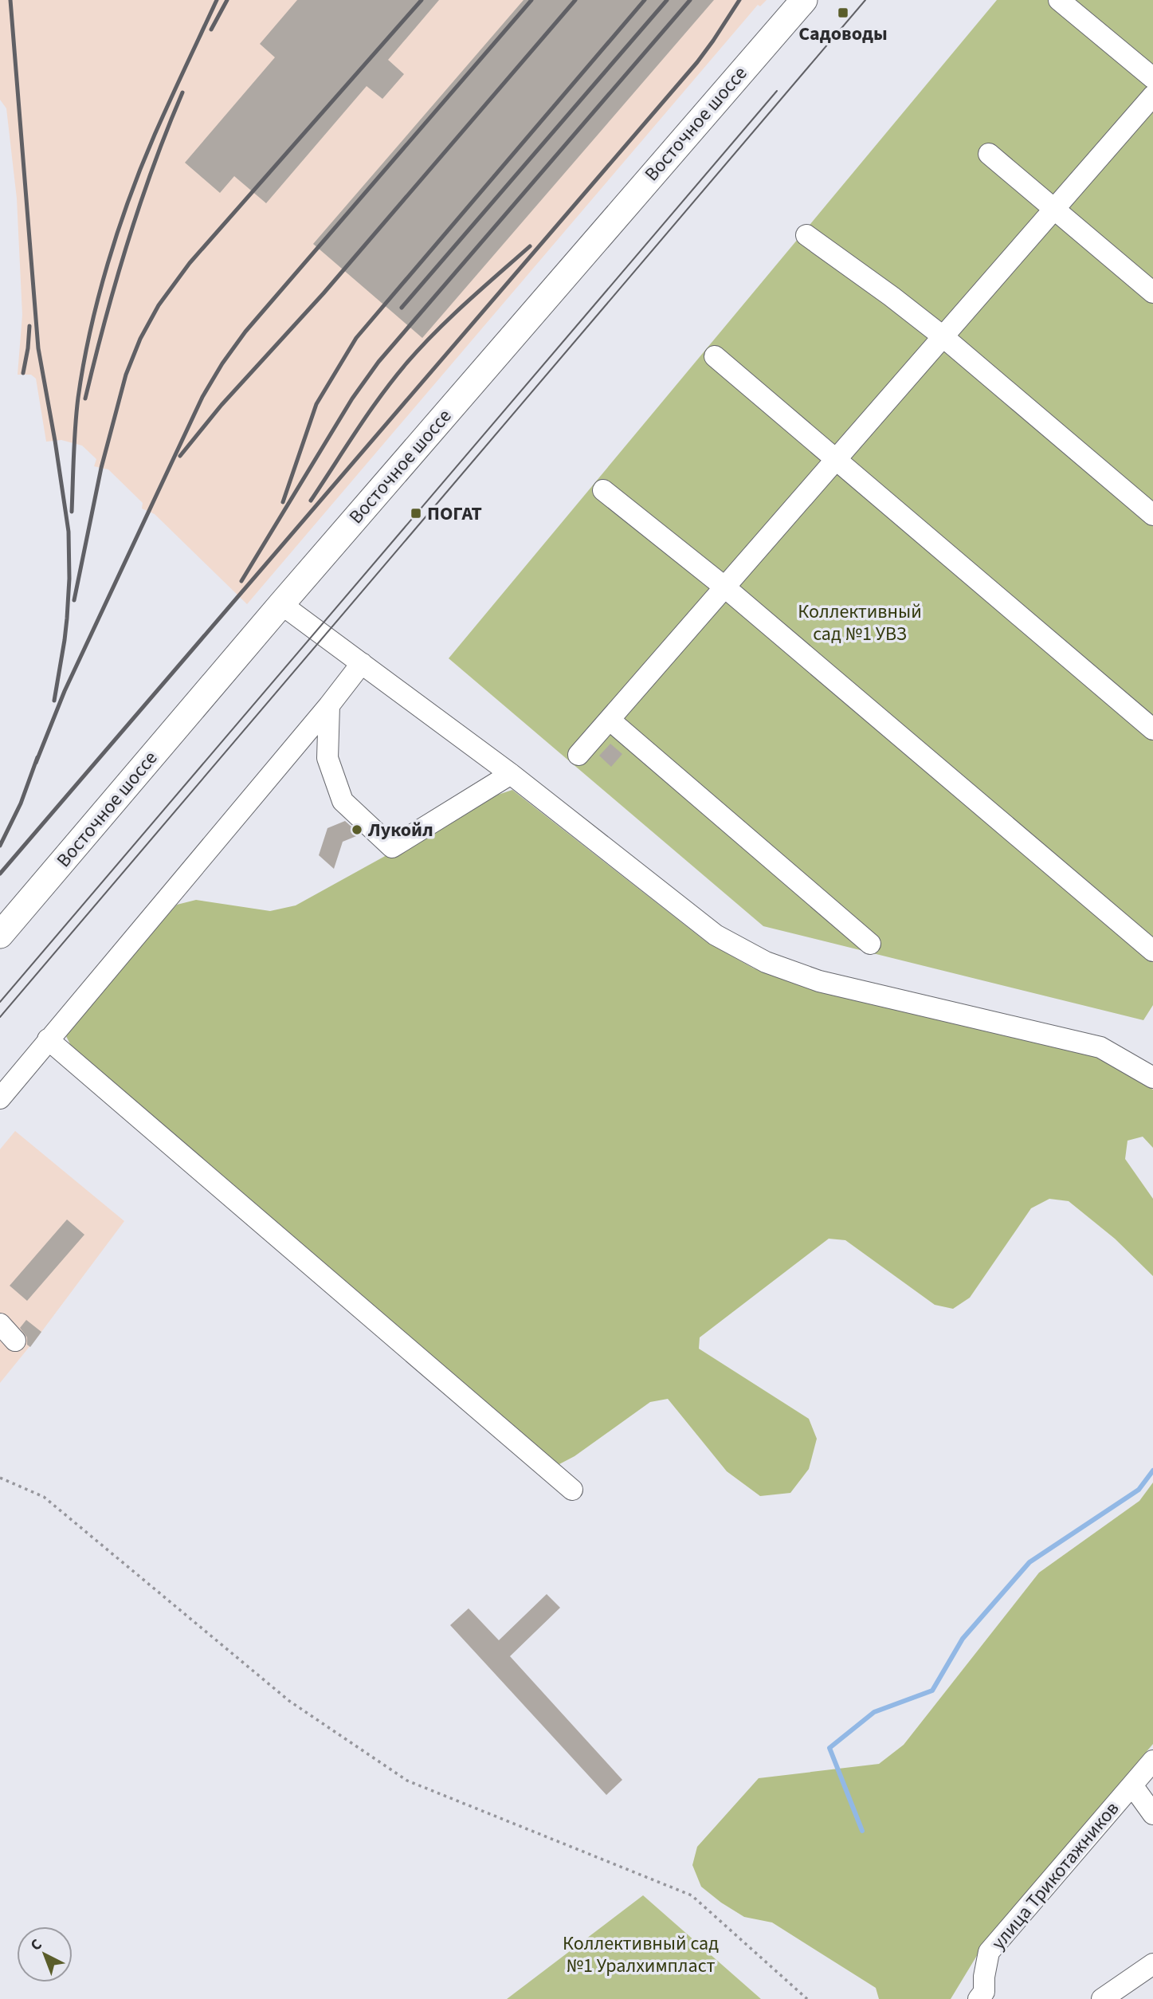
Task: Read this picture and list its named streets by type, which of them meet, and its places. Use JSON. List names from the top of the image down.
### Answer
{
  "streets": {
    "main road": ["Восточное шоссе"],
    "street": ["улица Трикотажников"]
  },
  "parks": ["Коллективный сад №1 УВЗ", "Коллективный сад №1 Уралхимпласт"],
  "places": {
    "transit": ["Садоводы", "ПОГАТ"],
    "other": ["Лукойл"]
  },
  "north": "top left"
}
